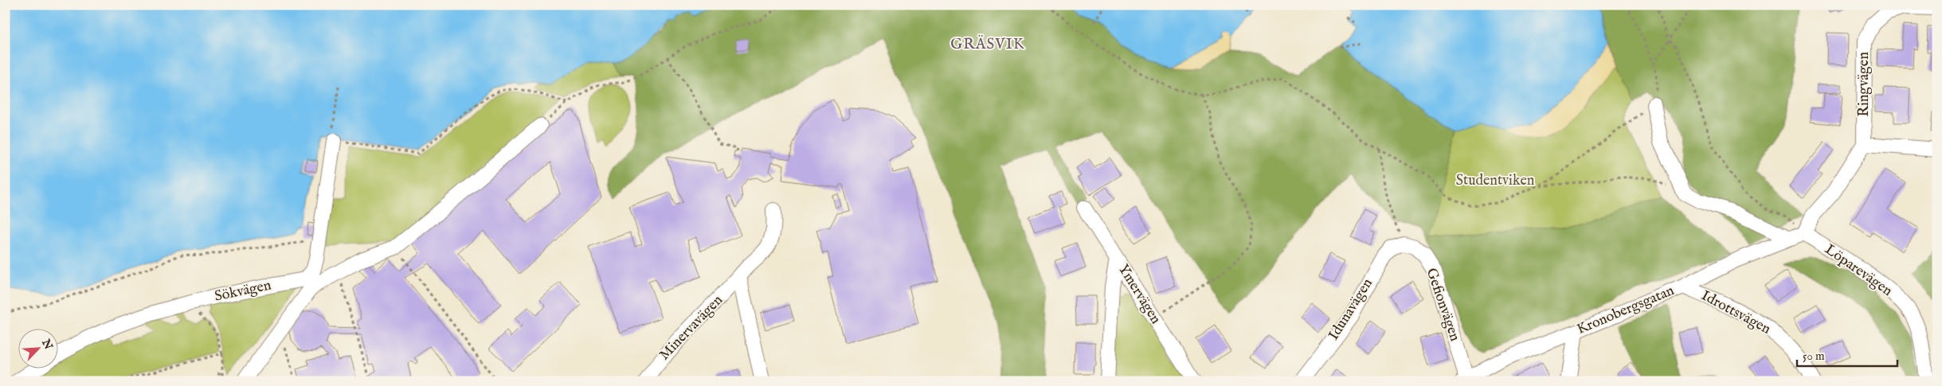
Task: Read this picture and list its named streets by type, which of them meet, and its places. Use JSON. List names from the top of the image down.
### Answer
{
  "streets": {
    "street": [
      "Ringvägen",
      "Löparevägen",
      "Sökvägen",
      "Ymervägen",
      "Gefionvägen",
      "Idunavägen",
      "Kronobergsgatan",
      "Idrottsvägen",
      "Minervavägen"
    ]
  },
  "crossings": [
    ["Gefionvägen", "Idunavägen"],
    ["Gefionvägen", "Kronobergsgatan"],
    ["Kronobergsgatan", "Idrottsvägen"]
  ],
  "districts": ["GRÄSVIK"],
  "parks": ["Studentviken"],
  "scale_bar": "50 m",
  "north": "top right"
}
